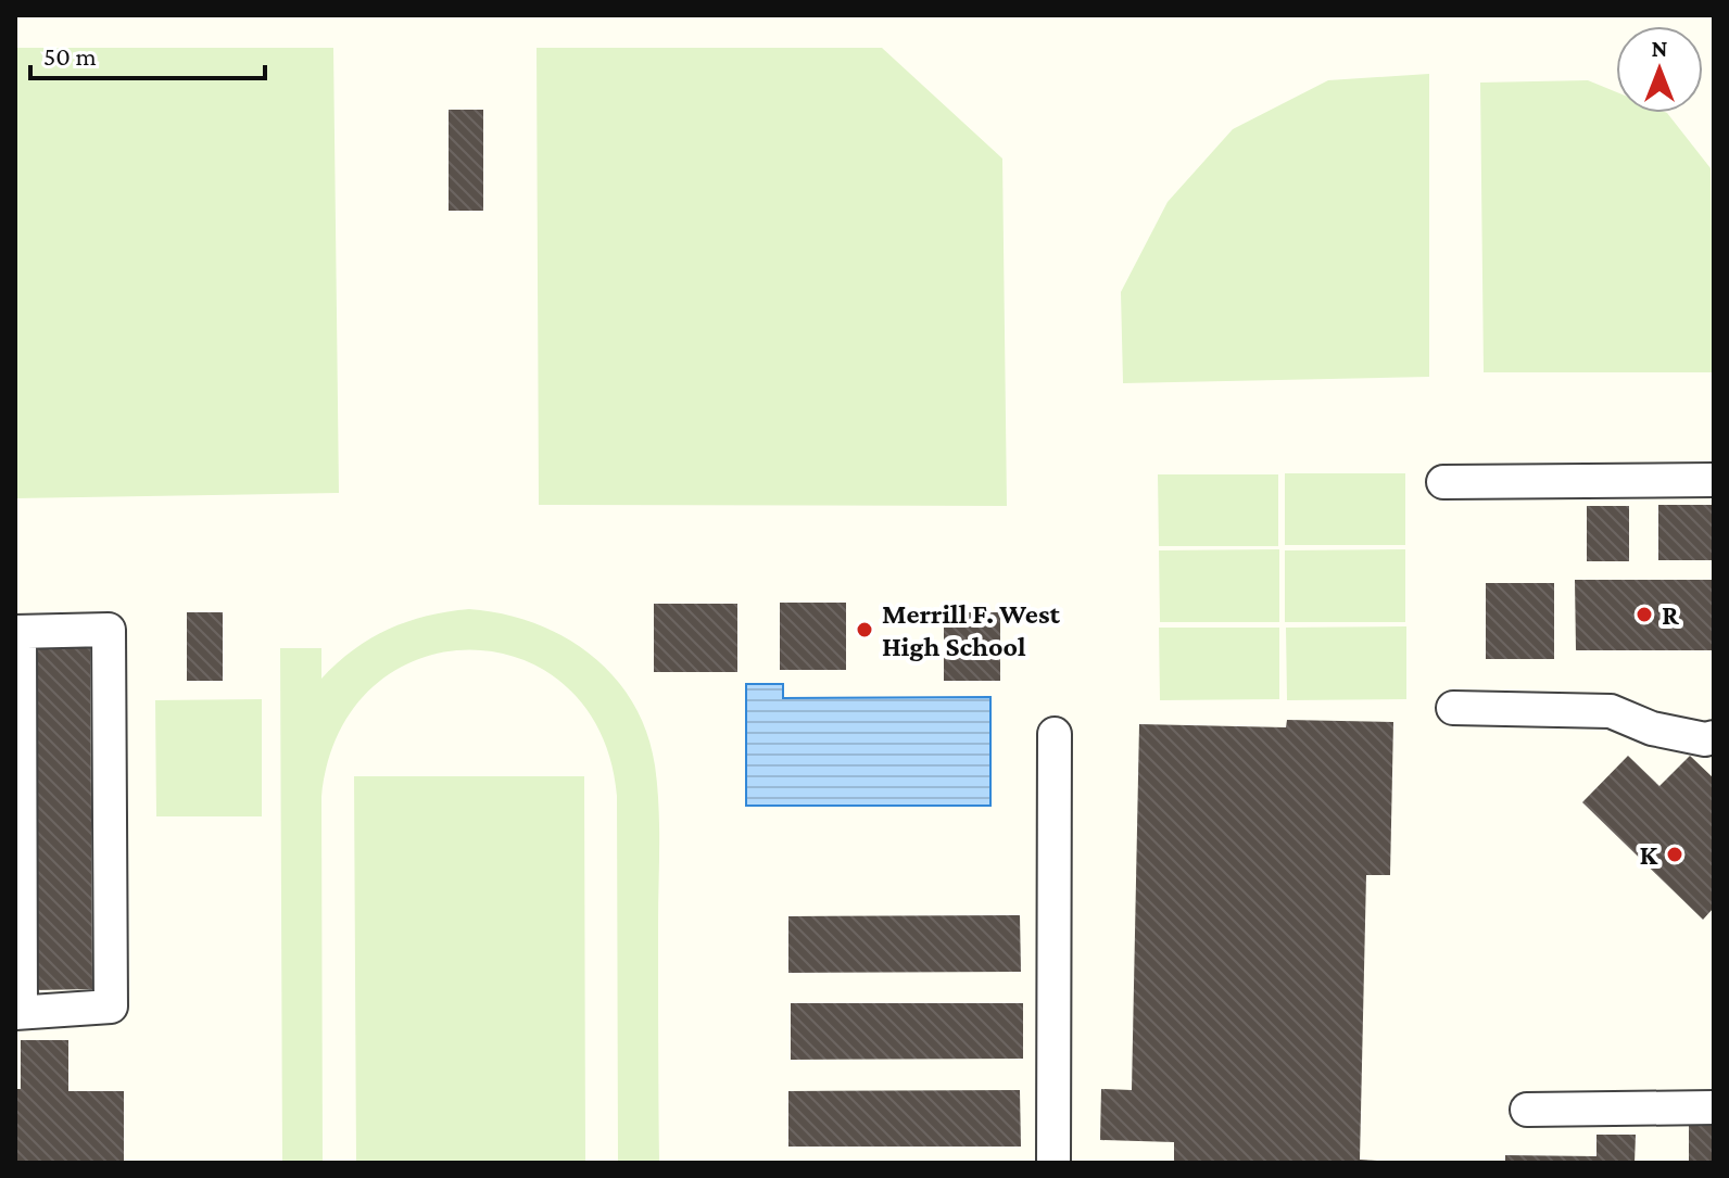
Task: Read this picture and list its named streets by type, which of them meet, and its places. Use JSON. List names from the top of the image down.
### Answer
{
  "places": ["R", "Merrill F. West High School", "K"],
  "scale_bar": "50 m",
  "north": "top"
}
